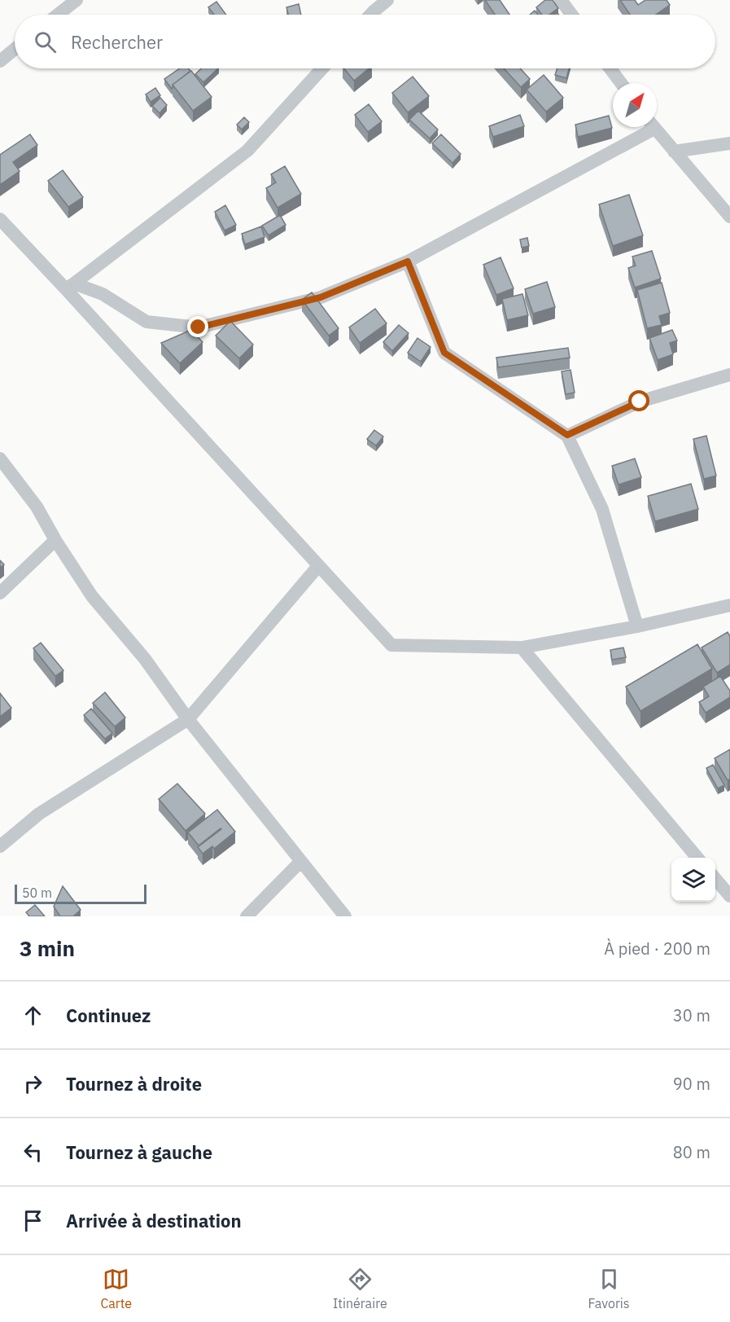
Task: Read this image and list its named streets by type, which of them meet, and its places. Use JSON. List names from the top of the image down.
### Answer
{
  "scale_bar": "50 m",
  "north": "top right",
  "page": {
    "search": "Rechercher",
    "scale": "50 m",
    "heading": ["3 min", "À pied · 200 m"],
    "list": [
      ["Continuez", "30 m"],
      ["Tournez à droite", "90 m"],
      ["Tournez à gauche", "80 m"],
      "Arrivée à destination"
    ],
    "nav": ["Carte", "Itinéraire", "Favoris"]
  }
}
